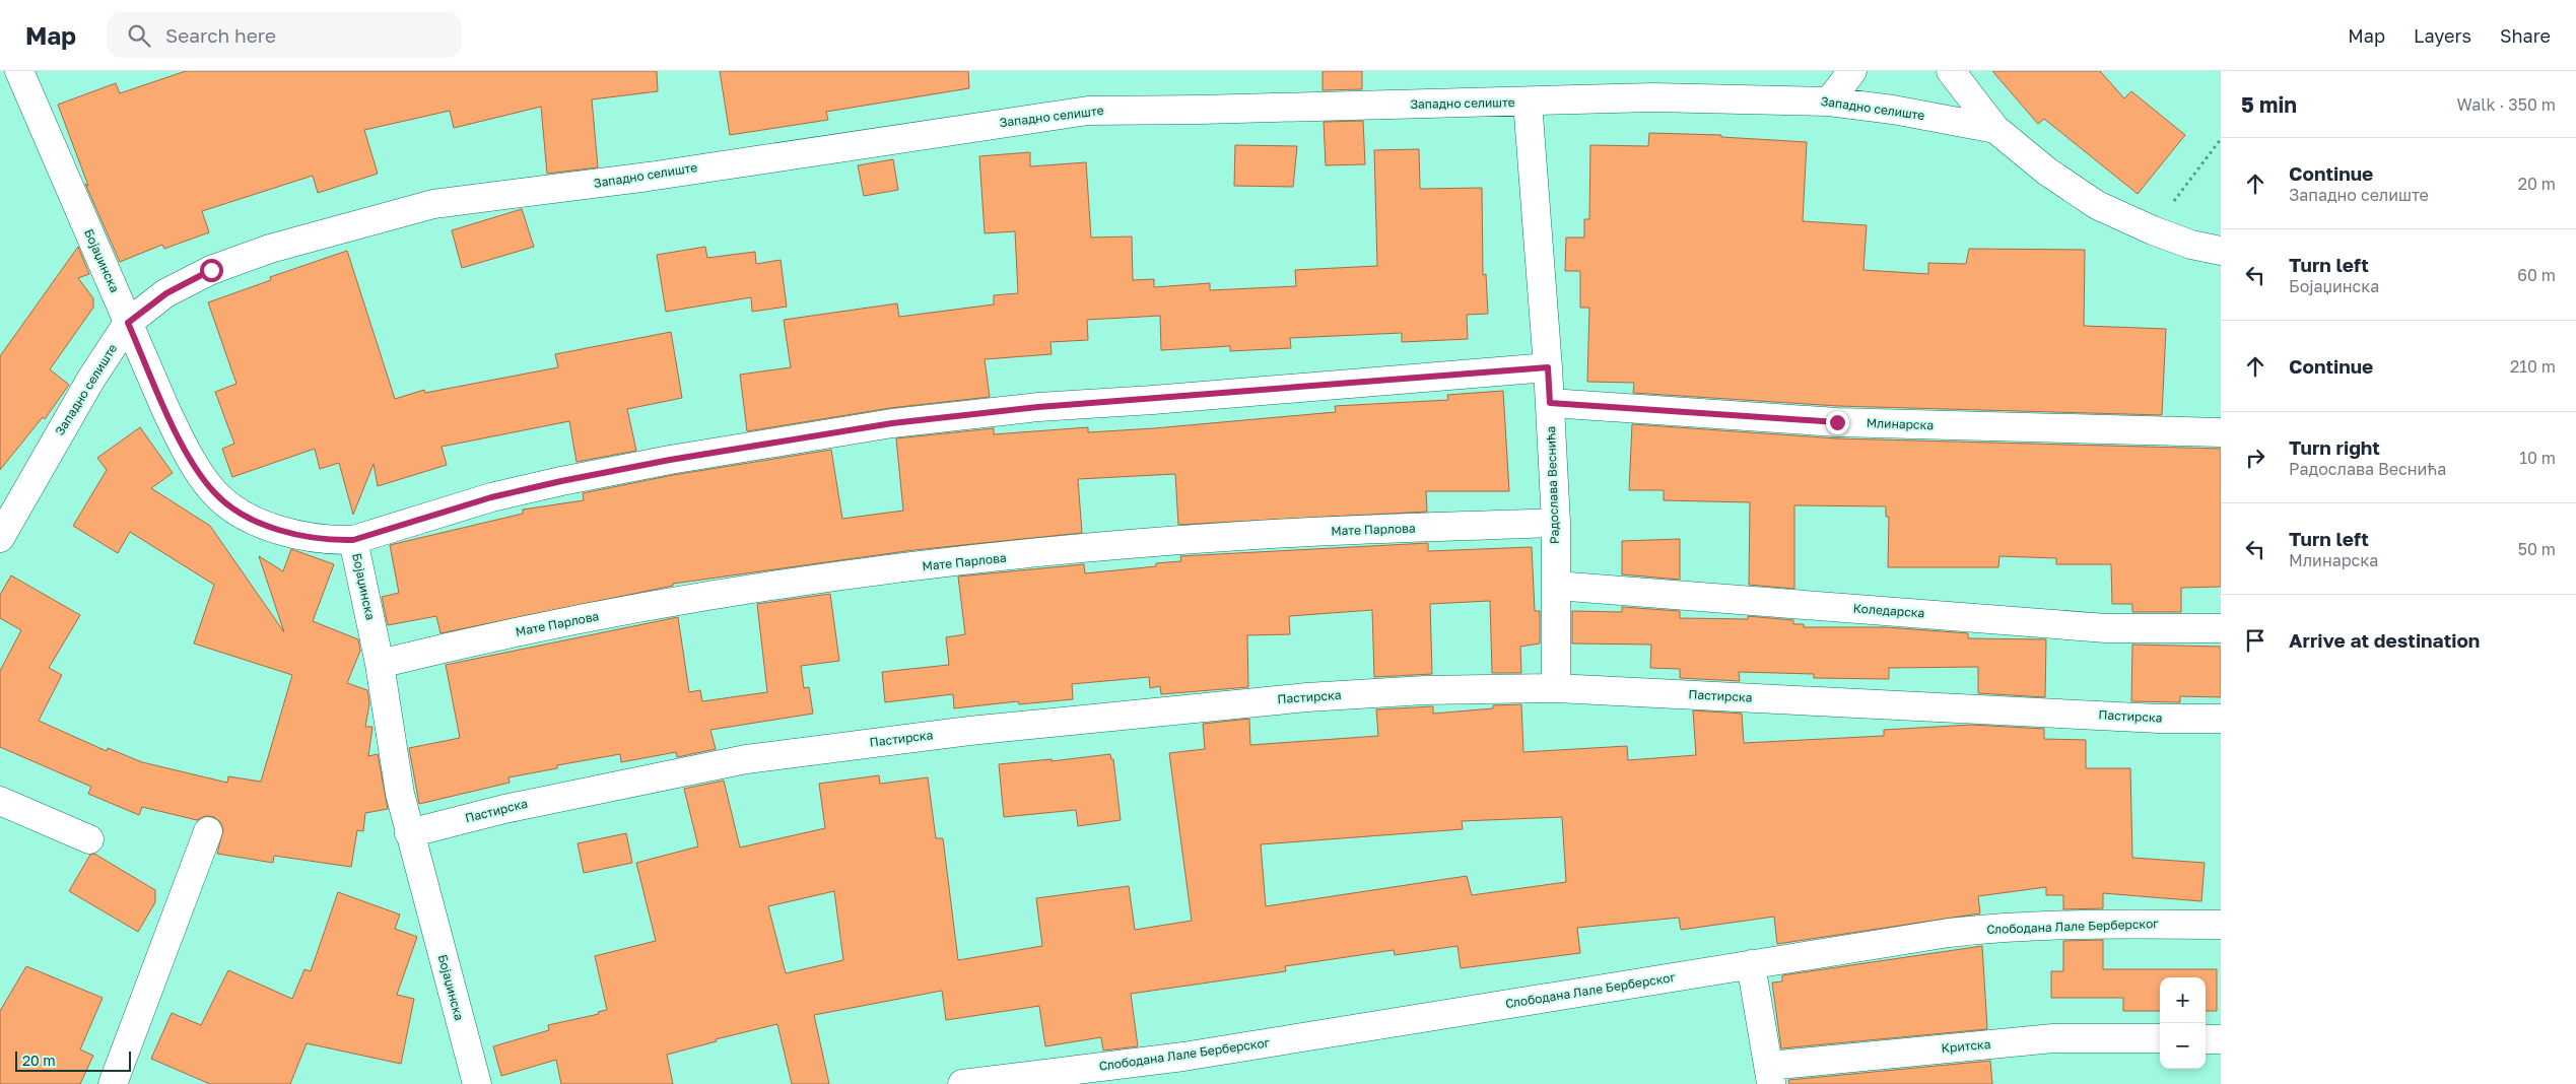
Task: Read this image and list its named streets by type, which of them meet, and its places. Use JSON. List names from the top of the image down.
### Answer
{
  "streets": {
    "street": [
      "Западно селиште",
      "Бојаџинска",
      "Млинарска",
      "Радослава Веснића",
      "Мате Парлова",
      "Коледарска",
      "Пастирска",
      "Слободана Лале Берберског",
      "Критска"
    ]
  },
  "crossings": [
    ["Западно селиште", "Бојаџинска"],
    ["Западно селиште", "Радослава Веснића"],
    ["Бојаџинска", "Мате Парлова"],
    ["Бојаџинска", "Пастирска"],
    ["Млинарска", "Радослава Веснића"],
    ["Радослава Веснића", "Мате Парлова"],
    ["Радослава Веснића", "Коледарска"],
    ["Радослава Веснића", "Пастирска"]
  ],
  "scale_bar": "20 m",
  "page": {
    "header": "Map",
    "search": "Search here",
    "nav": ["Map", "Layers", "Share"],
    "heading": ["5 min", "Walk · 350 m"],
    "list": [
      ["Continue", "Западно селиште", "20 m"],
      ["Turn left", "Бојаџинска", "60 m"],
      ["Continue", "210 m"],
      ["Turn right", "Радослава Веснића", "10 m"],
      ["Turn left", "Млинарска", "50 m"],
      "Arrive at destination"
    ],
    "map_buttons": ["+", "−"],
    "scale": "20 m"
  }
}
